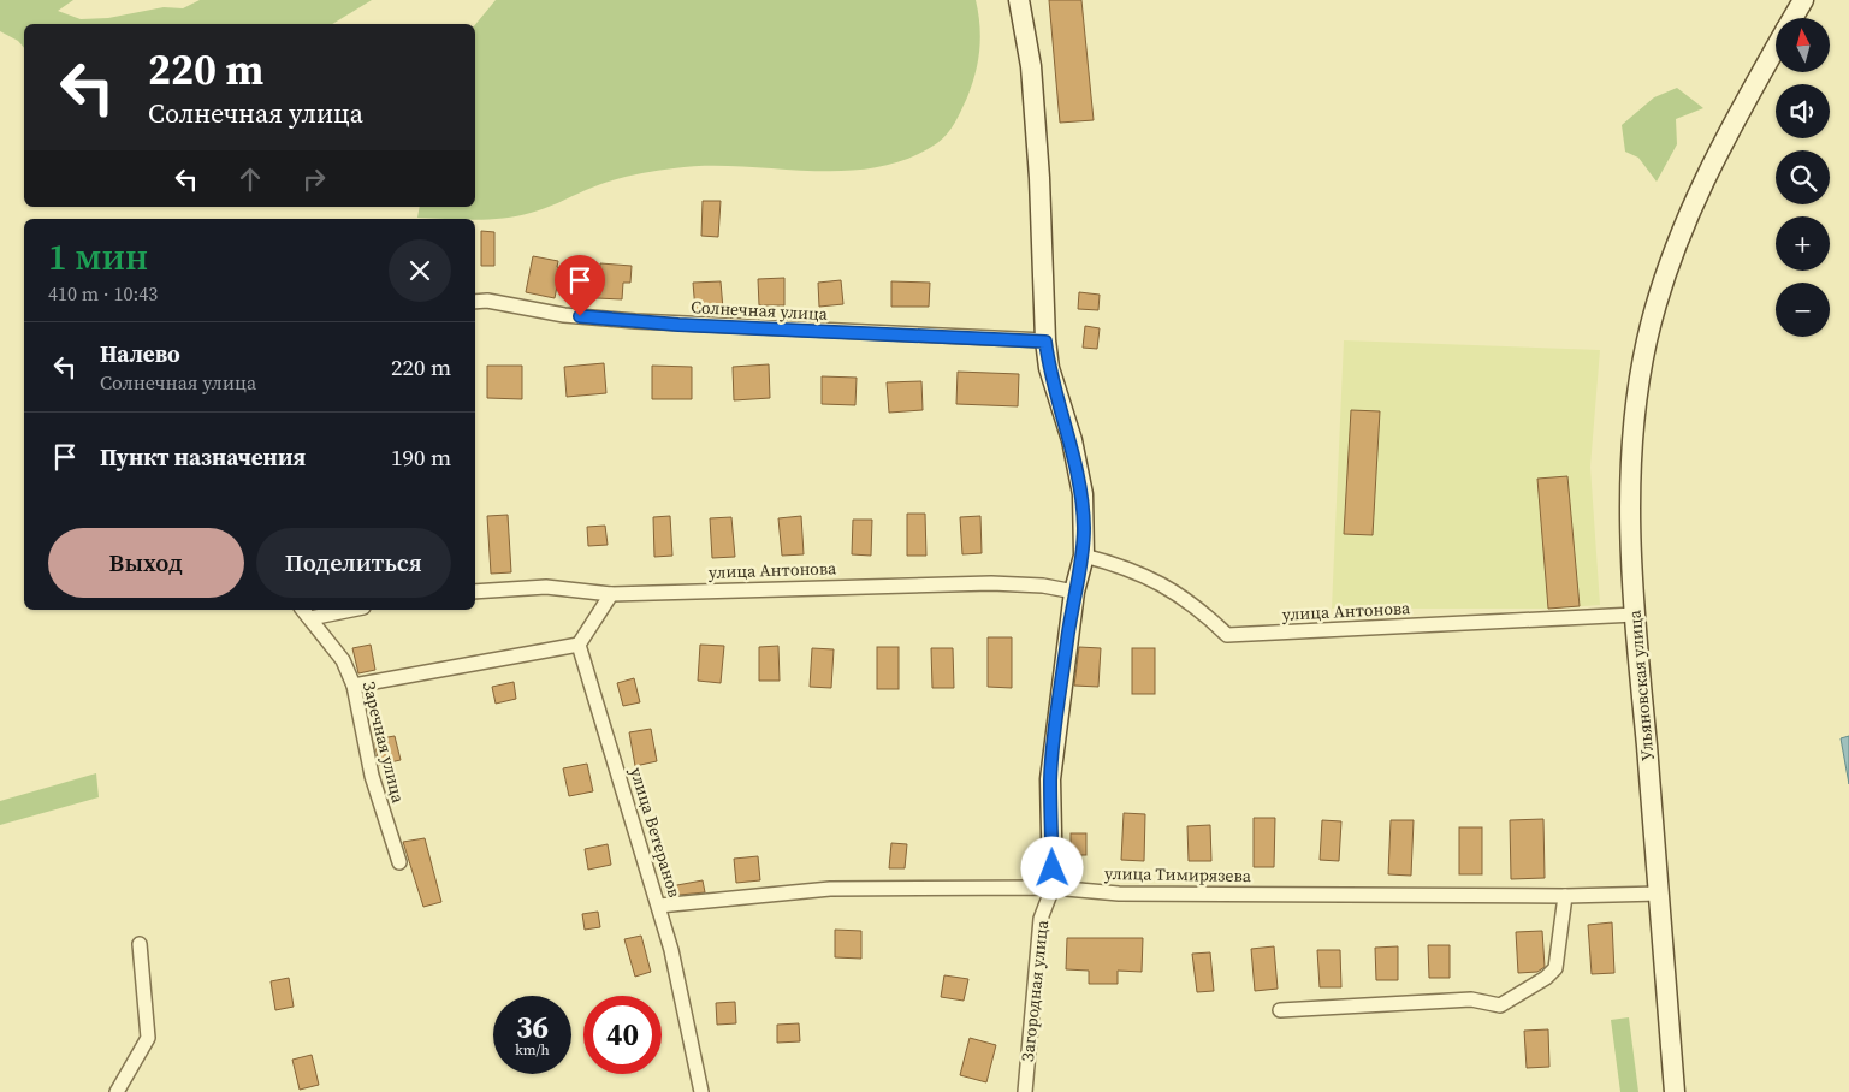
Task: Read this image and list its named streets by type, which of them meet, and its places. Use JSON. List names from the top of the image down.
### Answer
{
  "streets": {
    "main road": ["Ульяновская улица", "Загородная улица"],
    "street": [
      "Солнечная улица",
      "улица Антонова",
      "Заречная улица",
      "улица Ветеранов",
      "улица Тимирязева"
    ]
  },
  "crossings": [
    ["Солнечная улица", "Загородная улица"],
    ["улица Антонова", "Ульяновская улица"],
    ["улица Антонова", "Загородная улица"],
    ["Ульяновская улица", "улица Тимирязева"],
    ["улица Ветеранов", "улица Тимирязева"],
    ["улица Тимирязева", "Загородная улица"]
  ],
  "north": "top",
  "page": {
    "map_buttons": ["+", "−"],
    "turn": ["220 m", "Солнечная улица"],
    "heading": ["1 мин", "410 m · 10:43"],
    "list": [
      {
        "name": "Налево",
        "note": "Солнечная улица",
        "value": "220 m"
      },
      {
        "name": "Пункт назначения",
        "value": "190 m"
      }
    ],
    "buttons": ["Выход", "Поделиться"],
    "speed": "36 km/h",
    "limit": "40"
  }
}
